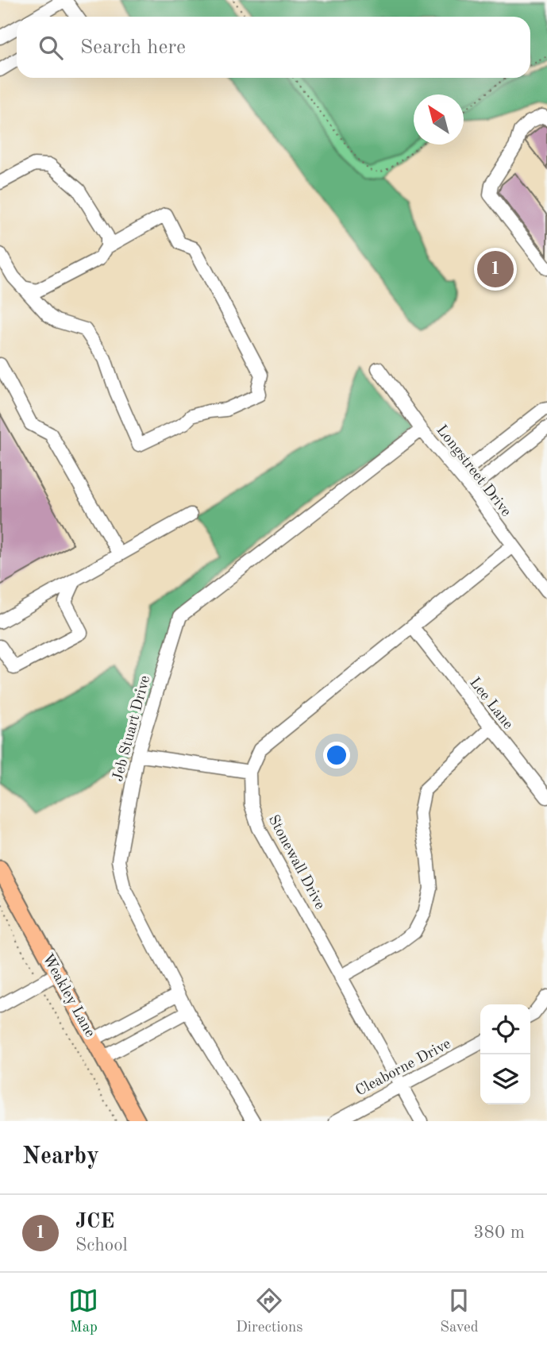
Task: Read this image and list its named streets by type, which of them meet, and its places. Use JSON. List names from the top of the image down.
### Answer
{
  "streets": {
    "main road": ["Weakley Lane"],
    "street": [
      "Longstreet Drive",
      "Lee Lane",
      "Jeb Stuart Drive",
      "Stonewall Drive",
      "Cleaborne Drive"
    ]
  },
  "crossings": [
    ["Longstreet Drive", "Jeb Stuart Drive"],
    ["Longstreet Drive", "Stonewall Drive"],
    ["Lee Lane", "Stonewall Drive"],
    ["Stonewall Drive", "Cleaborne Drive"]
  ],
  "north": "top left",
  "page": {
    "search": "Search here",
    "pins": "1",
    "heading": "Nearby",
    "list": [
      {
        "mark": "1",
        "name": "JCE",
        "note": "School",
        "value": "380 m"
      }
    ],
    "nav": ["Map", "Directions", "Saved"]
  }
}
